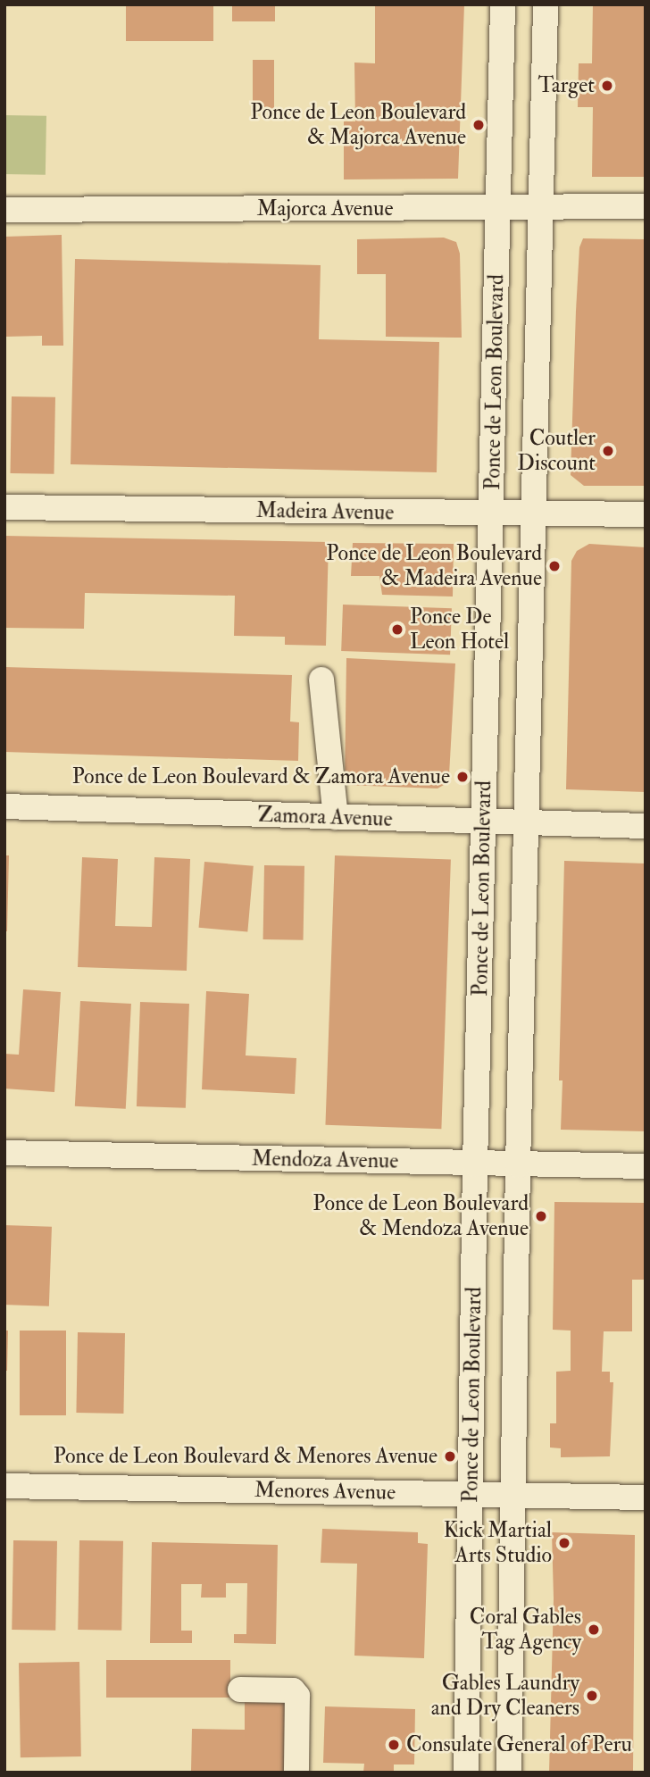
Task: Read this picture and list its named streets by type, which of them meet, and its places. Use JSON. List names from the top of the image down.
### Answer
{
  "streets": {
    "street": [
      "Majorca Avenue",
      "Ponce de Leon Boulevard",
      "Madeira Avenue",
      "Zamora Avenue",
      "Mendoza Avenue",
      "Menores Avenue"
    ]
  },
  "crossings": [
    ["Majorca Avenue", "Ponce de Leon Boulevard"],
    ["Ponce de Leon Boulevard", "Madeira Avenue"],
    ["Ponce de Leon Boulevard", "Zamora Avenue"],
    ["Ponce de Leon Boulevard", "Mendoza Avenue"],
    ["Ponce de Leon Boulevard", "Menores Avenue"]
  ],
  "places": [
    "Target",
    "Ponce de Leon Boulevard & Majorca Avenue",
    "Coutler Discount",
    "Ponce de Leon Boulevard & Madeira Avenue",
    "Ponce De Leon Hotel",
    "Ponce de Leon Boulevard & Zamora Avenue",
    "Ponce de Leon Boulevard & Mendoza Avenue",
    "Ponce de Leon Boulevard & Menores Avenue",
    "Kick Martial Arts Studio",
    "Coral Gables Tag Agency",
    "Gables Laundry and Dry Cleaners",
    "Consulate General of Peru"
  ]
}
